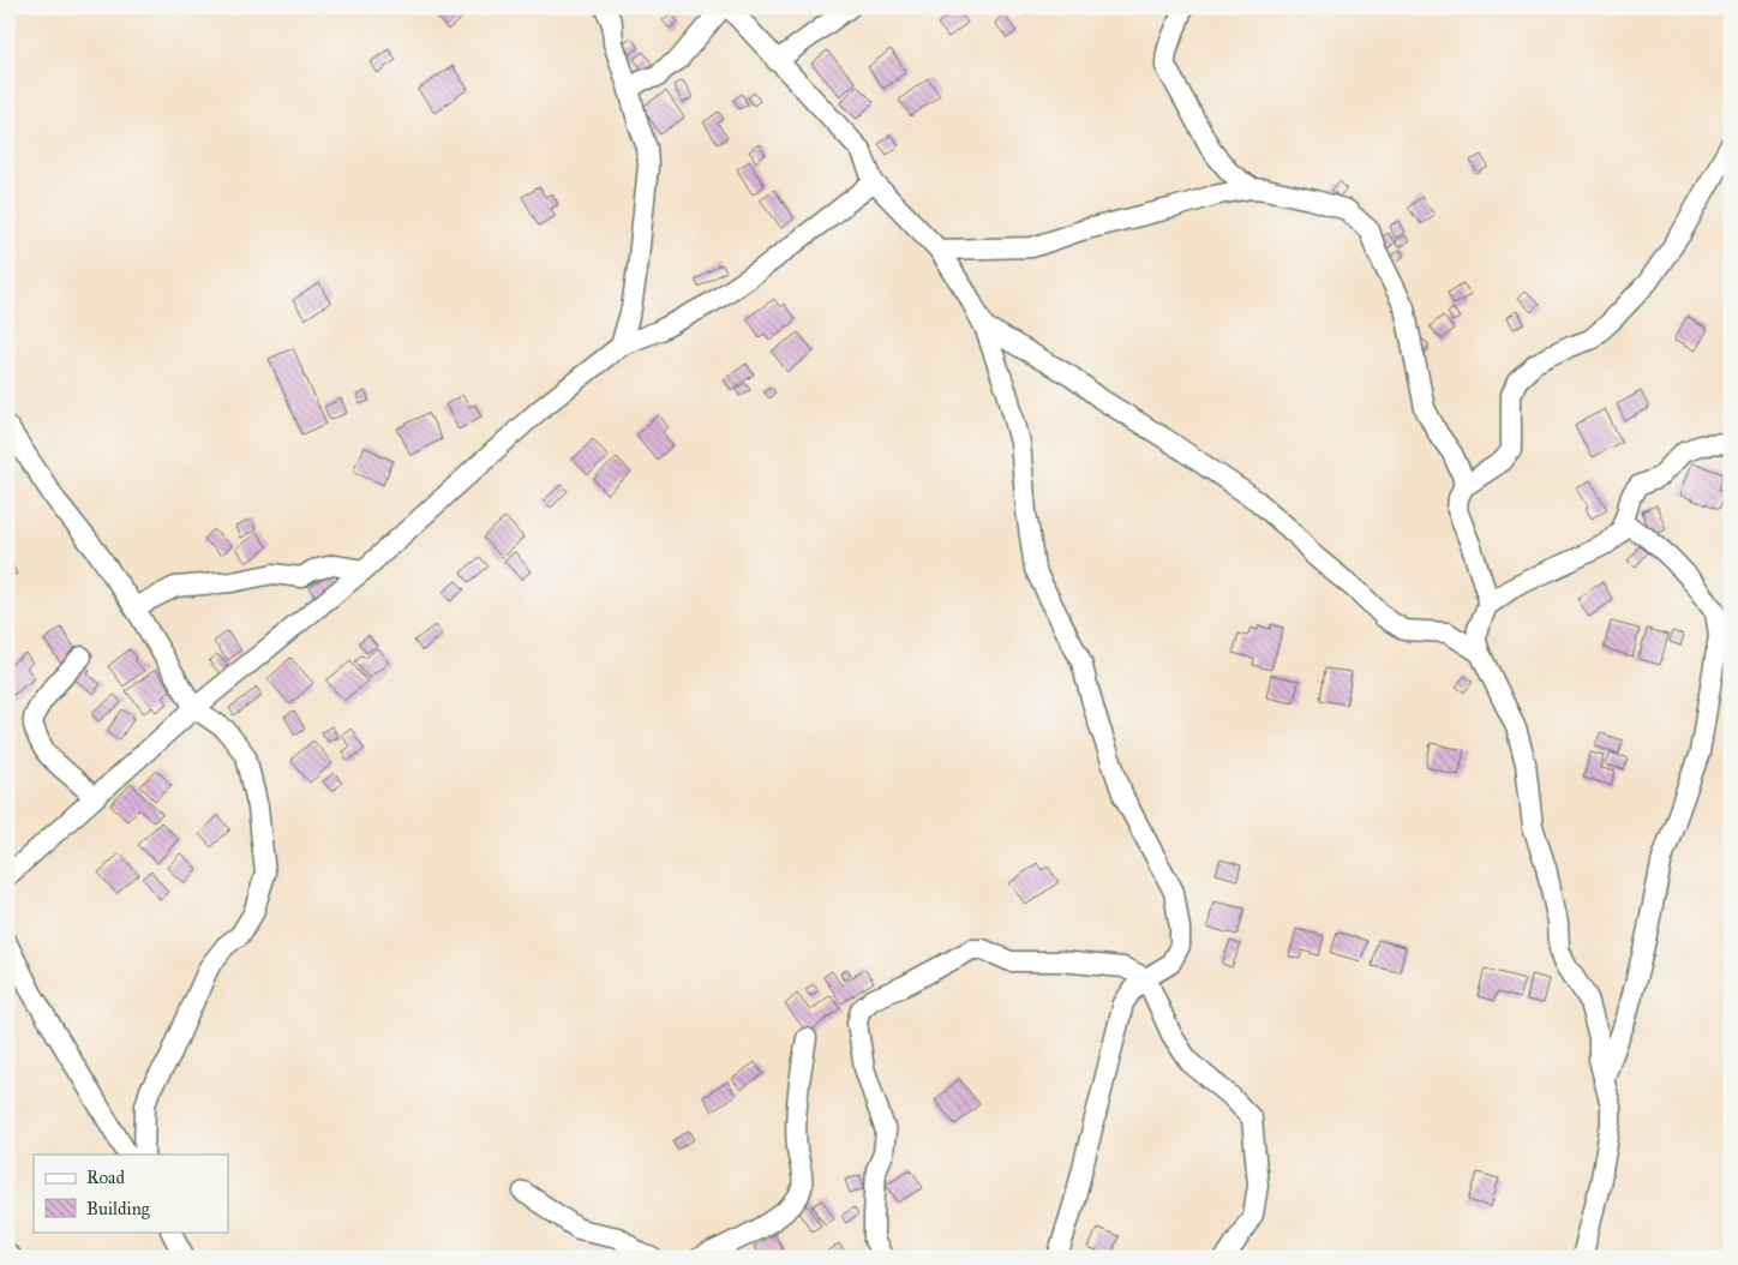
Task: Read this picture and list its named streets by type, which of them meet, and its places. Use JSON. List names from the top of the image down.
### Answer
{
  "legend": ["Road", "Building"]
}
